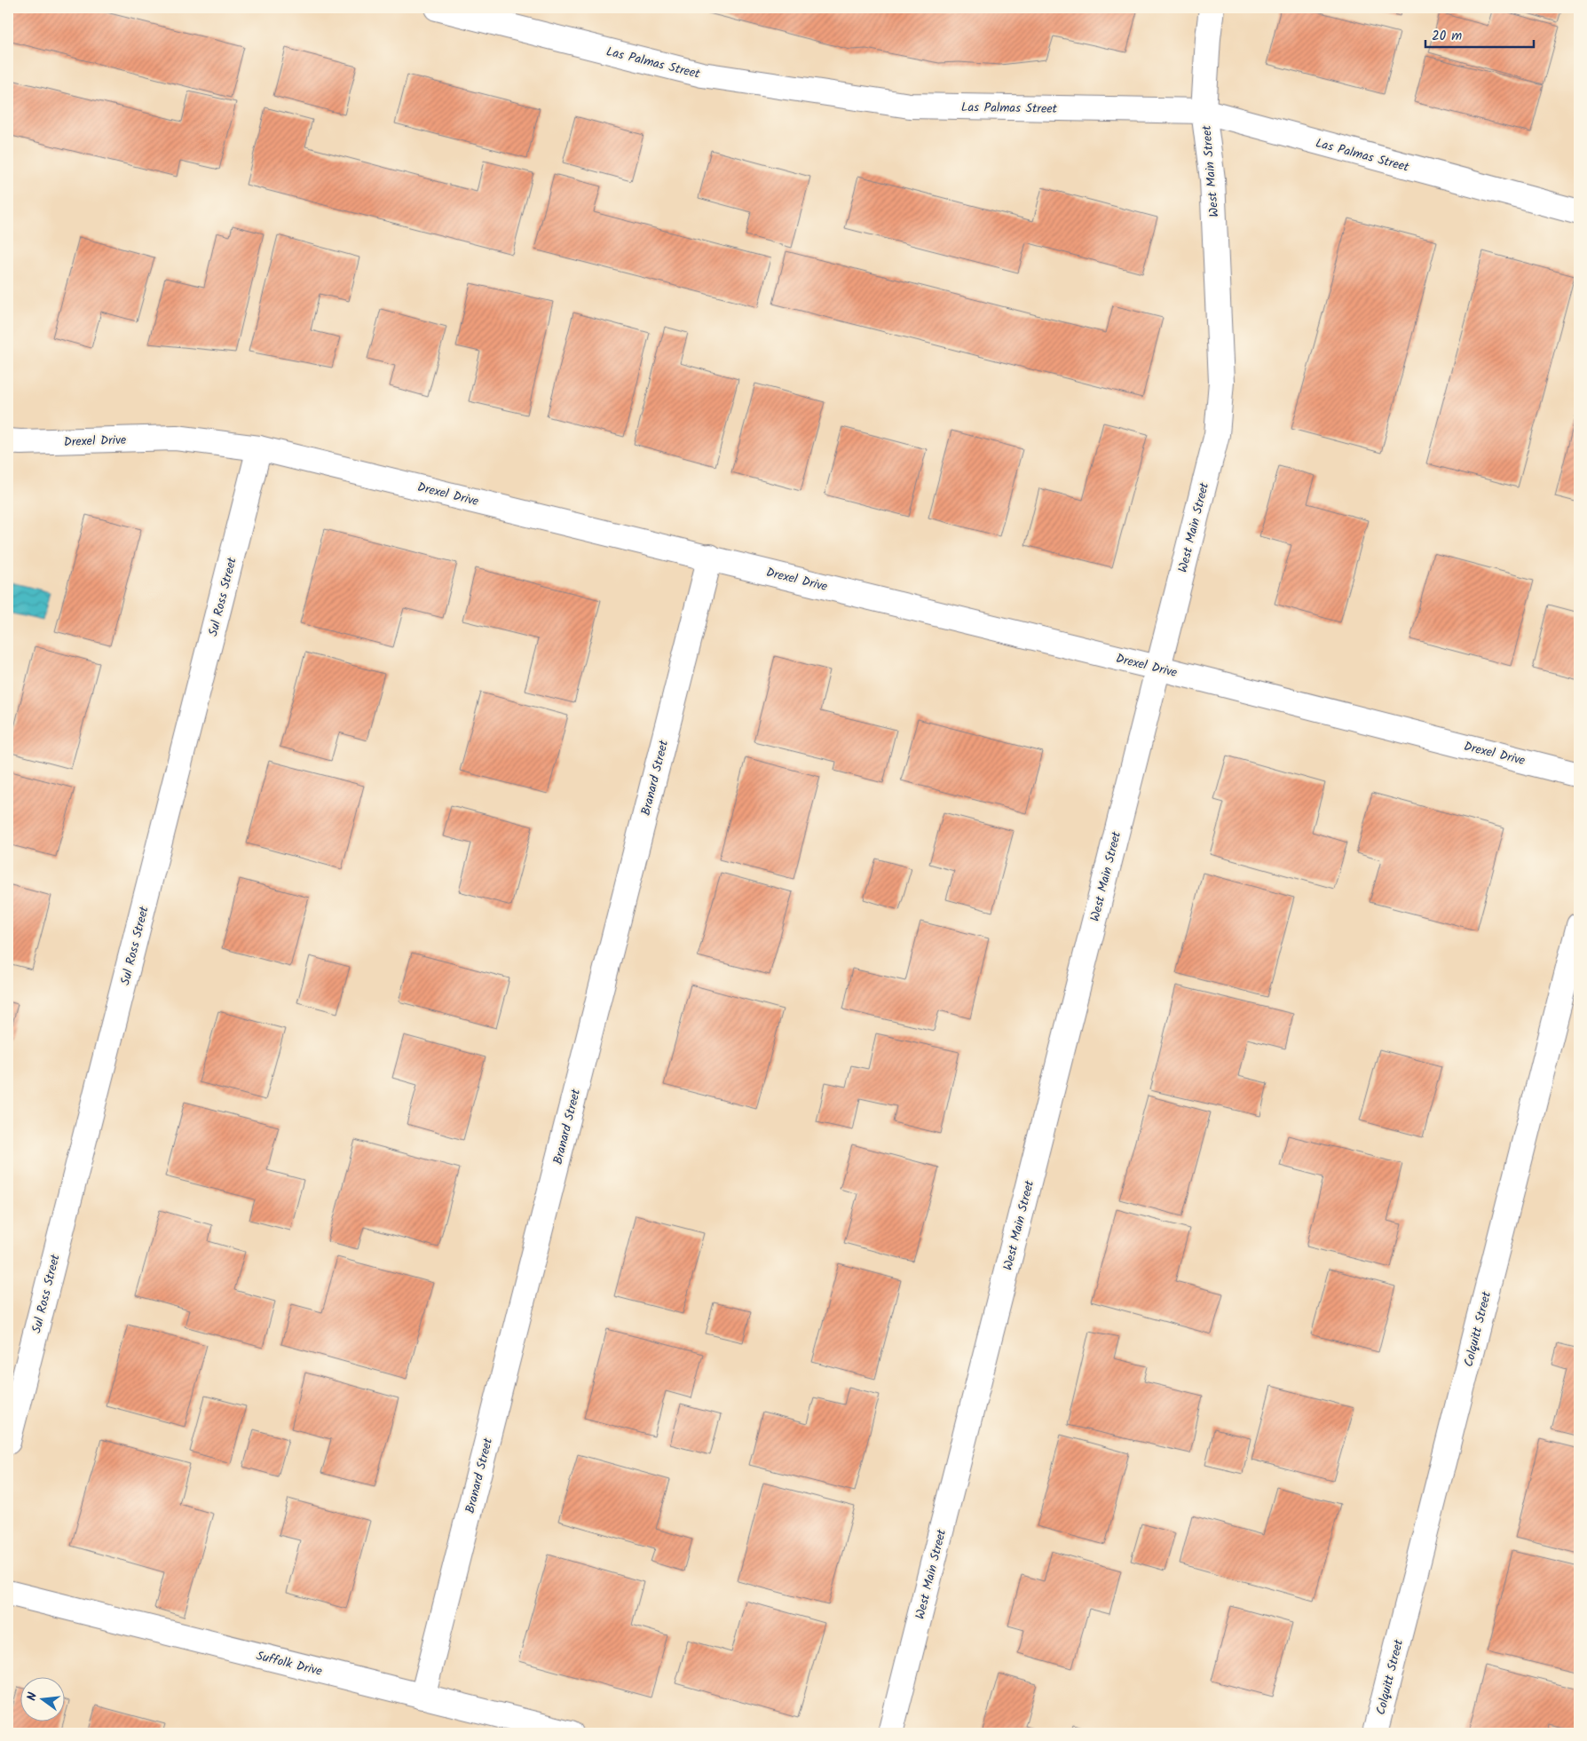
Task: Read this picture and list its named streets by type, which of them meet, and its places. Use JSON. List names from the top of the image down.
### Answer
{
  "streets": {
    "street": [
      "Las Palmas Street",
      "West Main Street",
      "Drexel Drive",
      "Sul Ross Street",
      "Branard Street",
      "Colquitt Street",
      "Suffolk Drive"
    ]
  },
  "crossings": [
    ["Las Palmas Street", "West Main Street"],
    ["West Main Street", "Drexel Drive"],
    ["Drexel Drive", "Sul Ross Street"],
    ["Drexel Drive", "Branard Street"],
    ["Branard Street", "Suffolk Drive"]
  ],
  "scale_bar": "20 m",
  "north": "left"
}
